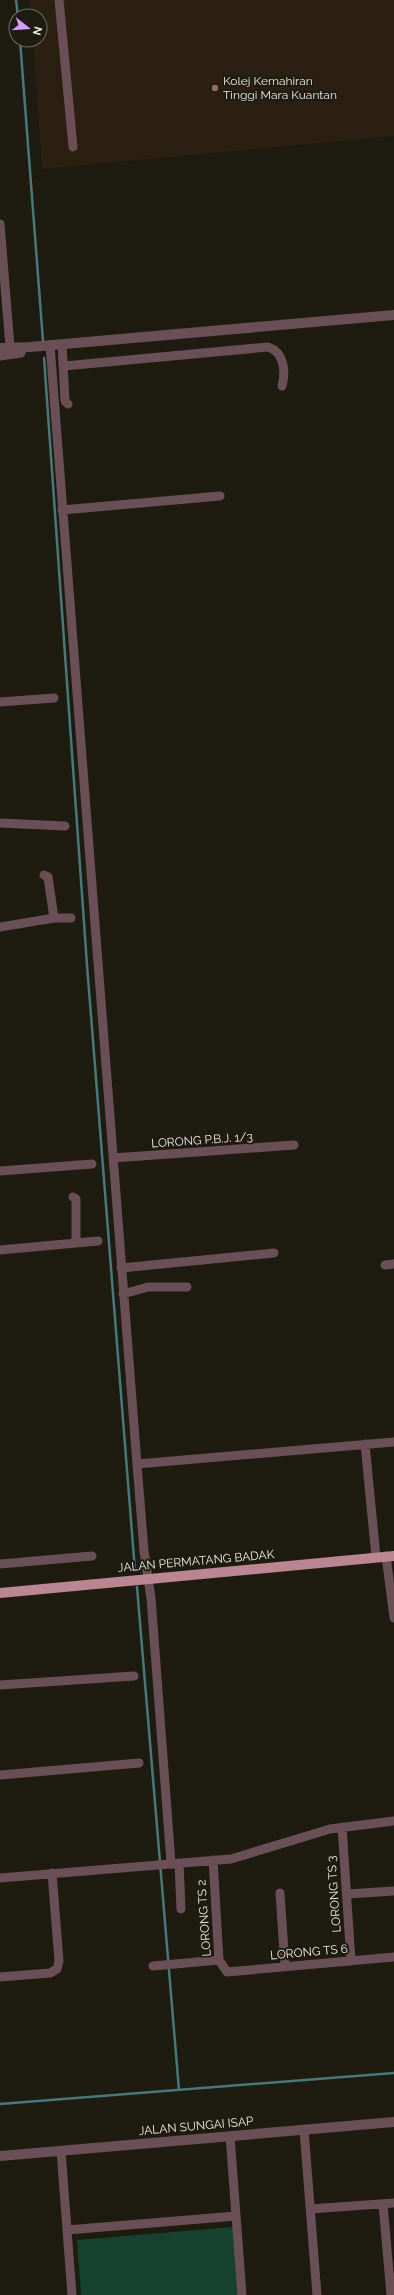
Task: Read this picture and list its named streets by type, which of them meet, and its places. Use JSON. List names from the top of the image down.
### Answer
{
  "streets": {
    "main road": ["JALAN PERMATANG BADAK"],
    "street": [
      "LORONG P.B.J. 1/3",
      "LORONG TS 3",
      "LORONG TS 2",
      "LORONG TS 6",
      "JALAN SUNGAI ISAP"
    ]
  },
  "crossings": [
    ["LORONG TS 3", "LORONG TS 6"],
    ["LORONG TS 2", "LORONG TS 6"]
  ],
  "places": ["Kolej Kemahiran Tinggi Mara Kuantan"],
  "north": "right"
}
